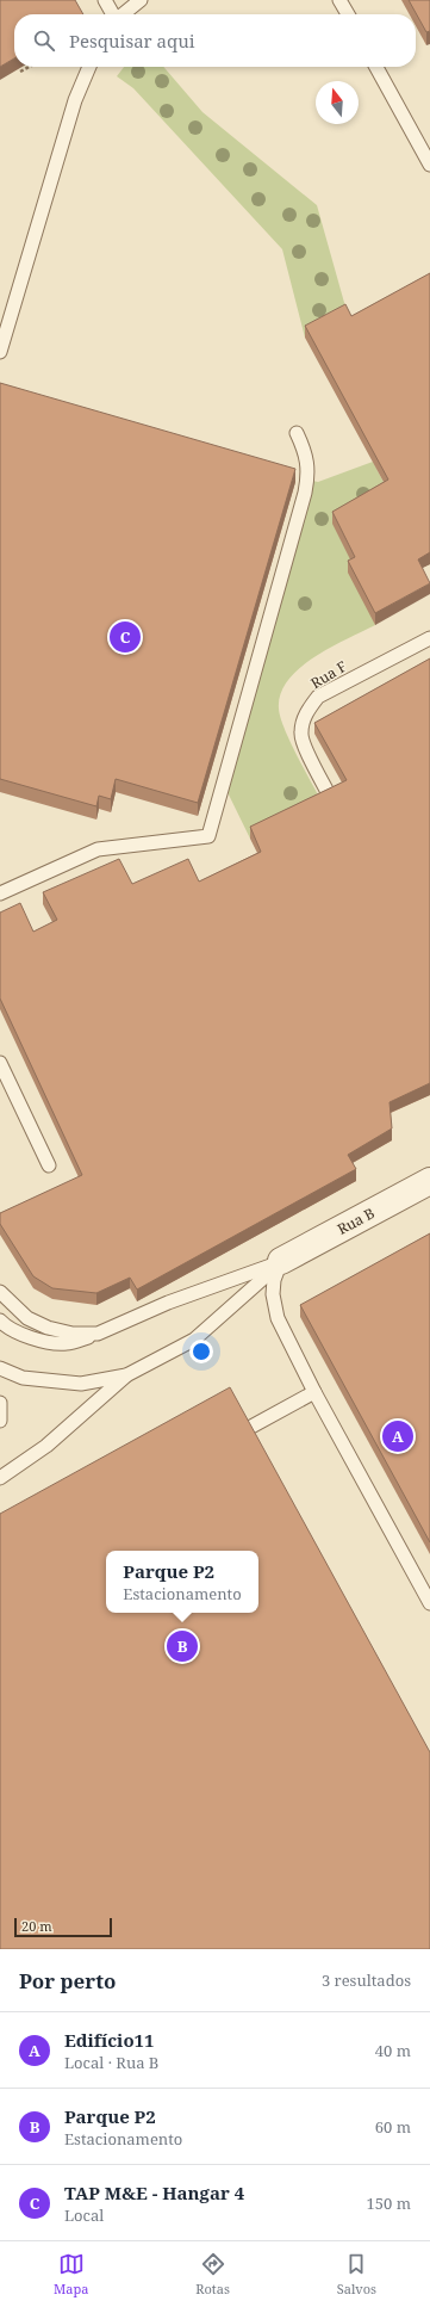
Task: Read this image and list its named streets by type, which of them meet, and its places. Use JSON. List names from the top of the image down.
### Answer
{
  "streets": {
    "street": ["Rua B"],
    "lane": ["Rua F"]
  },
  "scale_bar": "20 m",
  "north": "top",
  "page": {
    "search": "Pesquisar aqui",
    "pins": ["C", "A", "B"],
    "popup": ["Parque P2", "Estacionamento"],
    "scale": "20 m",
    "heading": ["Por perto", "3 resultados"],
    "list": [
      {
        "mark": "A",
        "name": "Edifício11",
        "note": "Local · Rua B",
        "value": "40 m"
      },
      {
        "mark": "B",
        "name": "Parque P2",
        "note": "Estacionamento",
        "value": "60 m"
      },
      {
        "mark": "C",
        "name": "TAP M&E - Hangar 4",
        "note": "Local",
        "value": "150 m"
      }
    ],
    "nav": ["Mapa", "Rotas", "Salvos"]
  }
}
